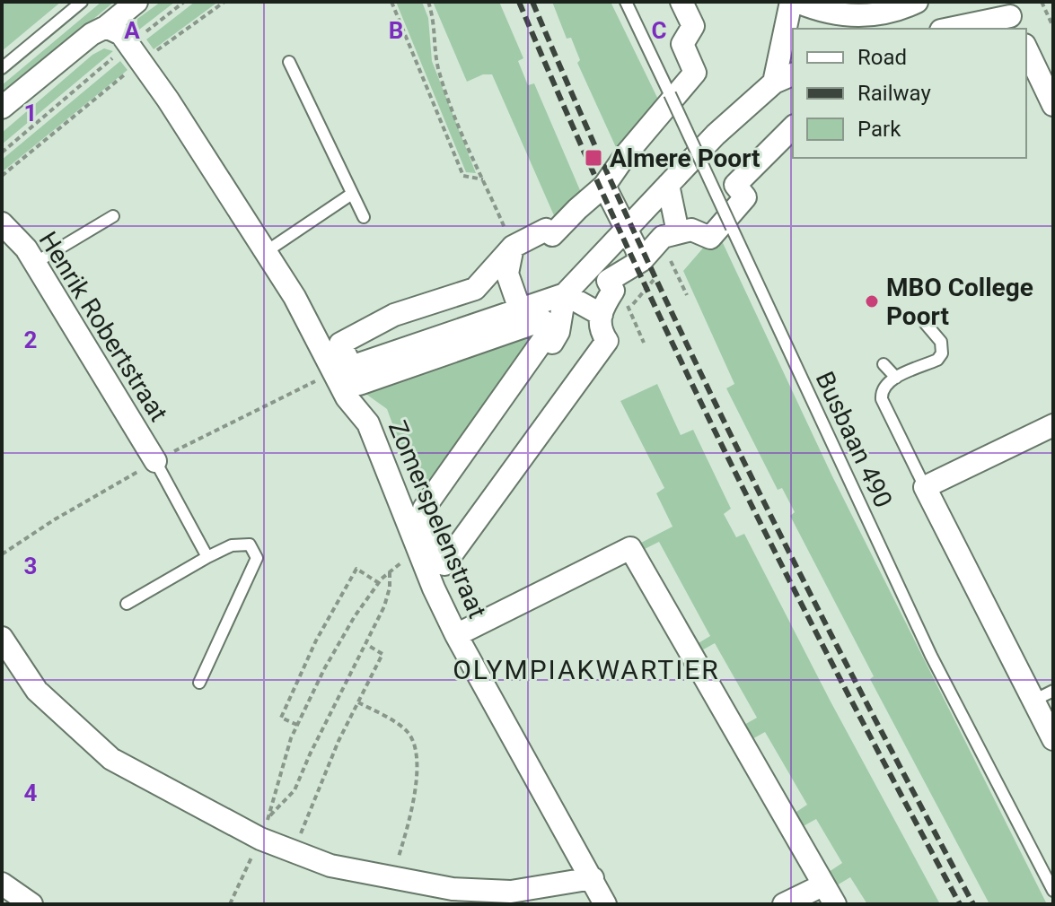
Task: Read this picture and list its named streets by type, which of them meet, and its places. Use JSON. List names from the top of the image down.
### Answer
{
  "streets": {
    "street": ["Henrik Robertstraat", "Zomerspelenstraat"],
    "lane": ["Busbaan 490"]
  },
  "districts": ["OLYMPIAKWARTIER"],
  "places": {
    "transit": ["Almere Poort"],
    "other": ["MBO College Poort"]
  },
  "legend": ["Road", "Railway", "Park"],
  "grid": {
    "columns": ["A", "B", "C"],
    "rows": [
      "1",
      "2",
      "3",
      "4"
    ]
  }
}
